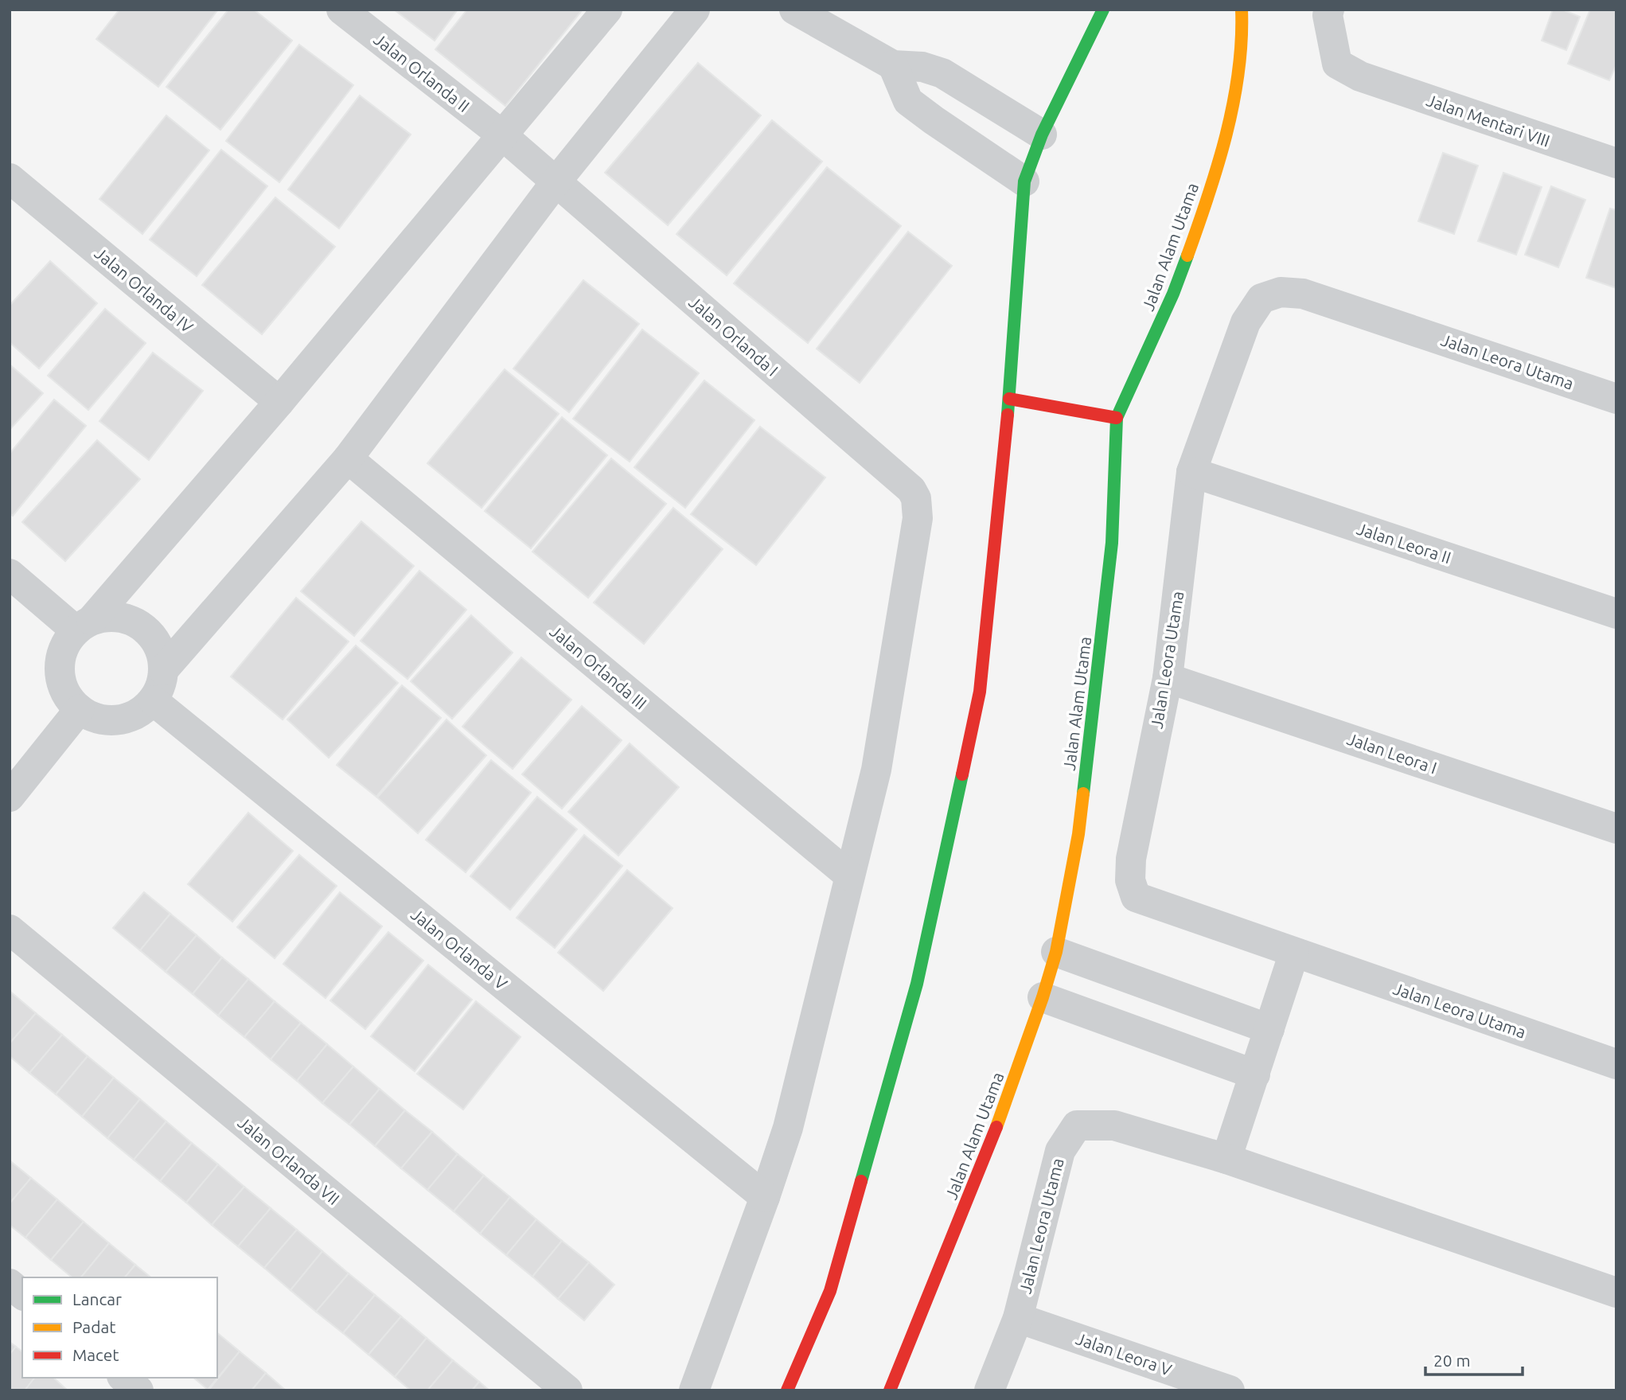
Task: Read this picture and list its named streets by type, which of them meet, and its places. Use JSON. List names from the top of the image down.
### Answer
{
  "streets": {
    "main road": ["Jalan Alam Utama"],
    "street": [
      "Jalan Orlanda II",
      "Jalan Mentari VIII",
      "Jalan Orlanda IV",
      "Jalan Orlanda I",
      "Jalan Leora Utama",
      "Jalan Leora II",
      "Jalan Orlanda III",
      "Jalan Leora I",
      "Jalan Orlanda V",
      "Jalan Orlanda VII",
      "Jalan Leora V"
    ]
  },
  "crossings": [
    ["Jalan Orlanda II", "Jalan Orlanda I"],
    ["Jalan Orlanda I", "Jalan Orlanda III"],
    ["Jalan Leora Utama", "Jalan Leora II"],
    ["Jalan Leora Utama", "Jalan Leora I"],
    ["Jalan Leora Utama", "Jalan Leora V"]
  ],
  "legend": ["Lancar", "Padat", "Macet"],
  "scale_bar": "20 m"
}
